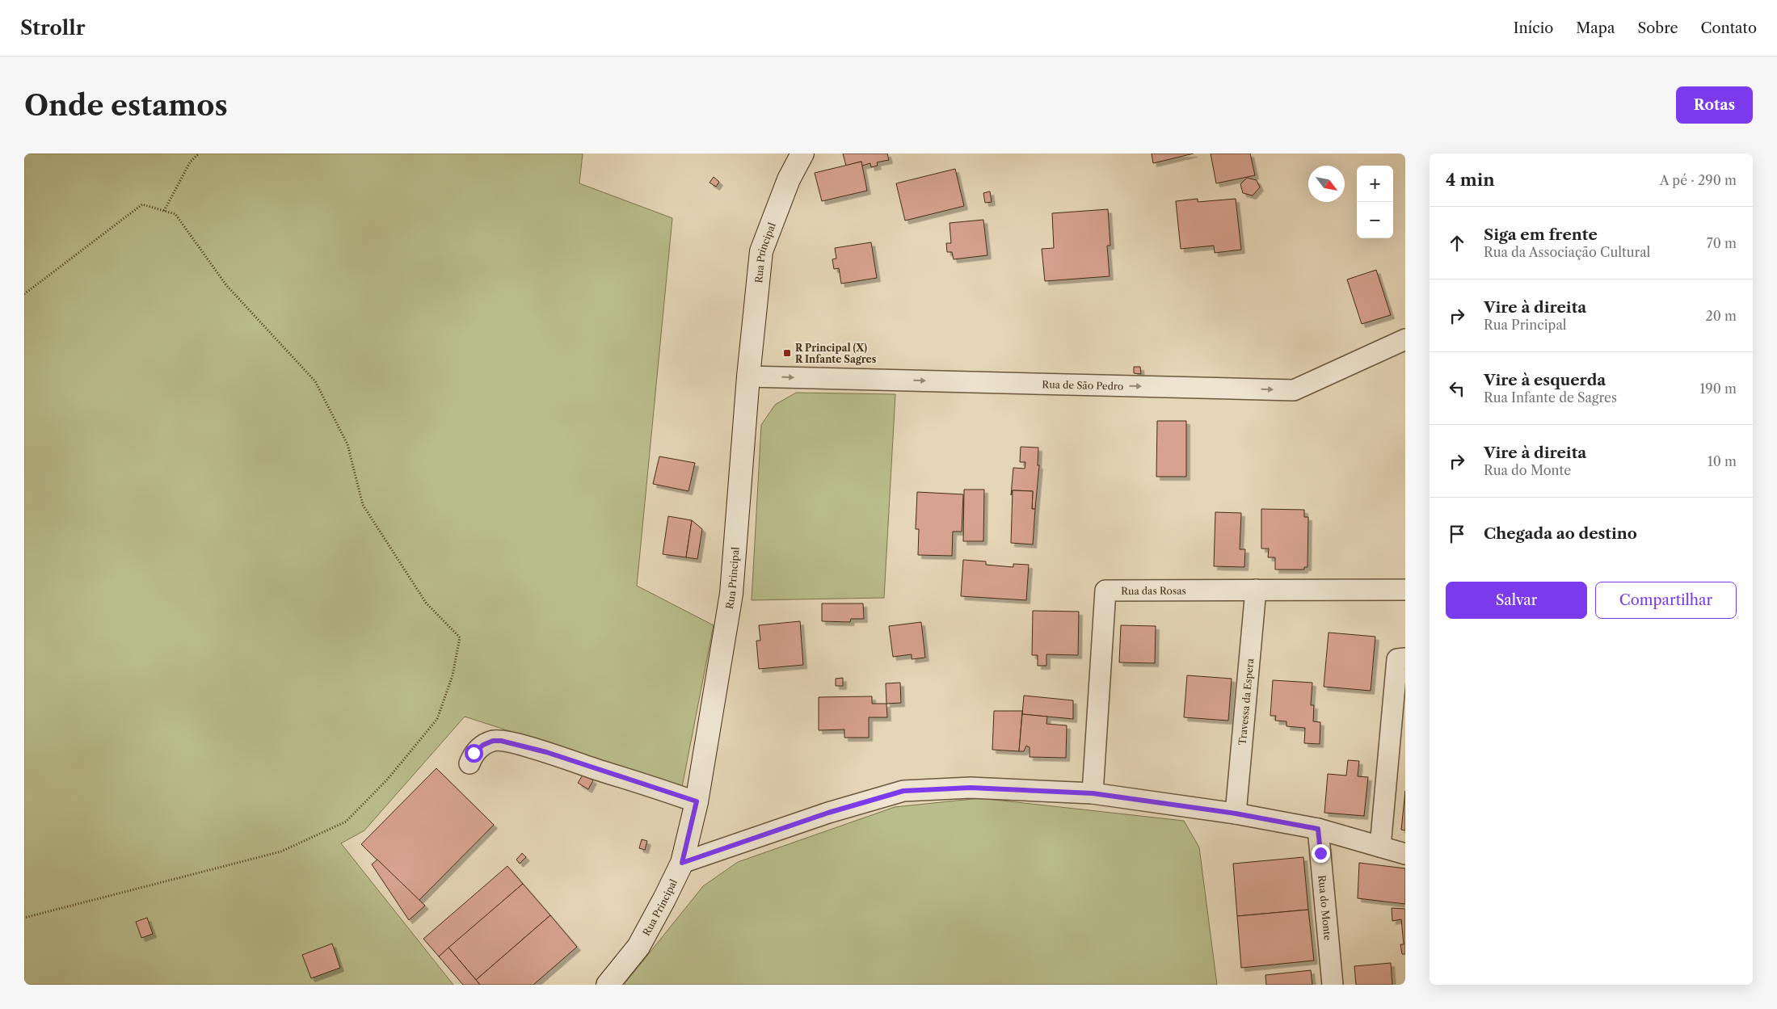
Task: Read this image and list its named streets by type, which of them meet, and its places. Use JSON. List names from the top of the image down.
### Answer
{
  "streets": {
    "street": [
      "Rua Principal",
      "Rua de São Pedro",
      "Rua das Rosas",
      "Travessa da Espera",
      "Rua do Monte"
    ]
  },
  "crossings": [
    ["Rua Principal", "Rua de São Pedro"],
    ["Rua das Rosas", "Travessa da Espera"]
  ],
  "one_way": ["Rua de São Pedro"],
  "places": {
    "transit": ["R Principal (X) R Infante Sagres"]
  },
  "north": "bottom right",
  "page": {
    "header": "Strollr",
    "nav": [
      "Início",
      "Mapa",
      "Sobre",
      "Contato"
    ],
    "buttons": [
      "Rotas",
      ["Salvar", "Compartilhar"]
    ],
    "title": "Onde estamos",
    "heading": ["4 min", "A pé · 290 m"],
    "map_buttons": ["+", "−"],
    "list": [
      ["Siga em frente", "Rua da Associação Cultural", "70 m"],
      ["Vire à direita", "Rua Principal", "20 m"],
      ["Vire à esquerda", "Rua Infante de Sagres", "190 m"],
      ["Vire à direita", "Rua do Monte", "10 m"],
      "Chegada ao destino"
    ]
  }
}
